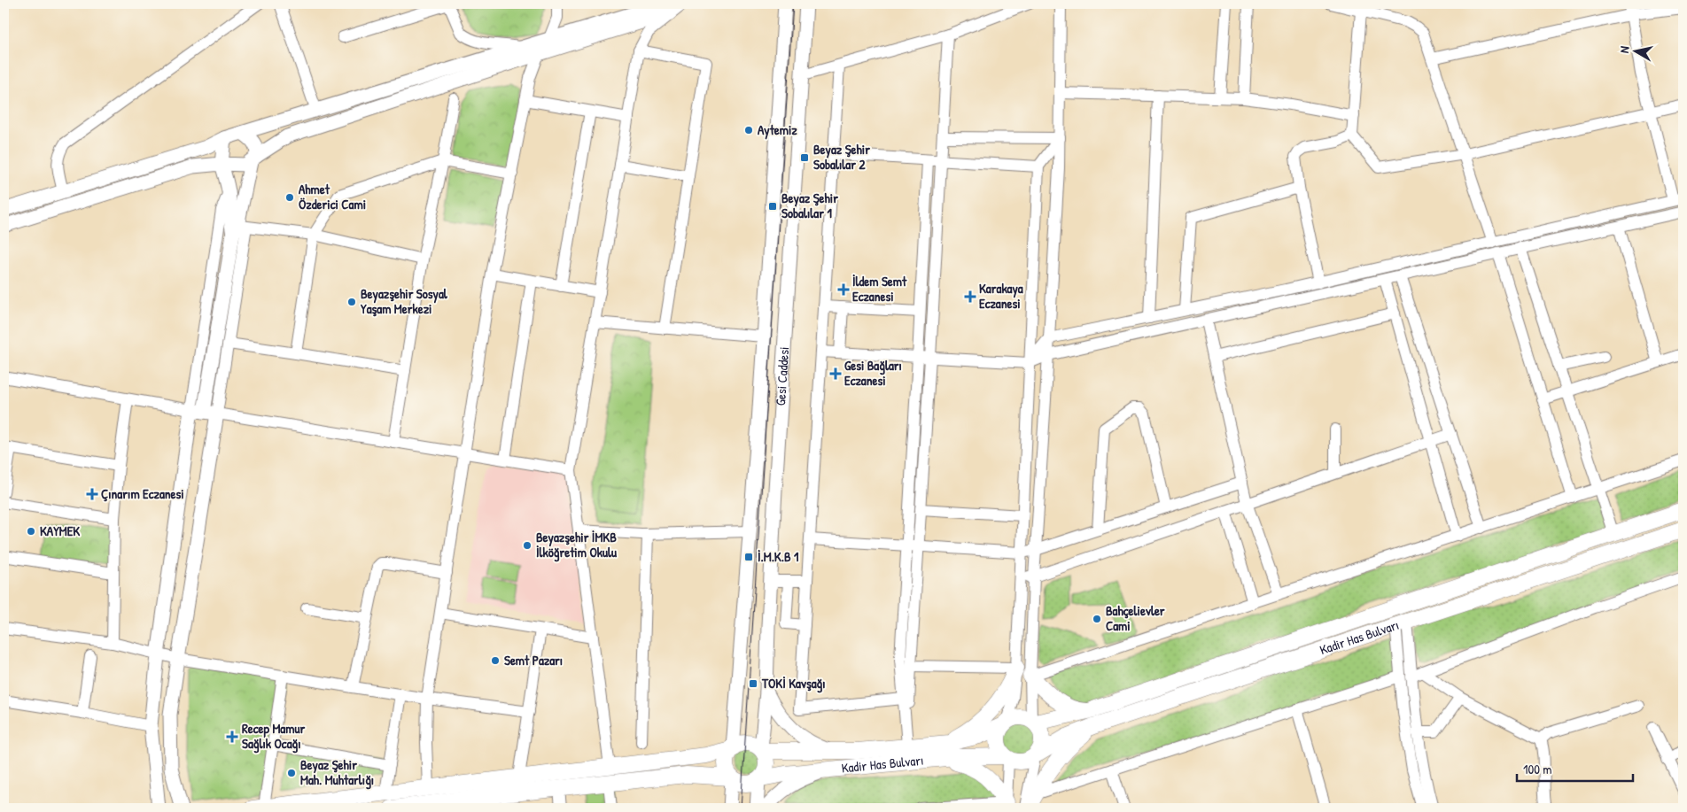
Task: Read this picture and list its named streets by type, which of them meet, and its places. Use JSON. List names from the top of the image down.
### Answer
{
  "streets": {
    "highway": ["Kadir Has Bulvarı"],
    "main road": ["Gesi Caddesi"]
  },
  "crossings": [
    ["Gesi Caddesi", "Kadir Has Bulvarı"]
  ],
  "places": {
    "other": [
      "Aytemiz",
      "Ahmet Özderici Cami",
      "Beyazşehir Sosyal Yaşam Merkezi",
      "KAYMEK",
      "Beyazşehir İMKB İlköğretim Okulu",
      "Bahçelievler Cami",
      "Semt Pazarı",
      "Beyaz Şehir Mah. Muhtarlığı"
    ],
    "transit": [
      "Beyaz Şehir Sobalılar 2",
      "Beyaz Şehir Sobalılar 1",
      "İ.M.K.B 1",
      "TOKİ Kavşağı"
    ],
    "health": [
      "İldem Semt Eczanesi",
      "Karakaya Eczanesi",
      "Gesi Bağları Eczanesi",
      "Çınarım Eczanesi",
      "Recep Mamur Sağlık Ocağı"
    ]
  },
  "scale_bar": "100 m",
  "north": "left"
}
